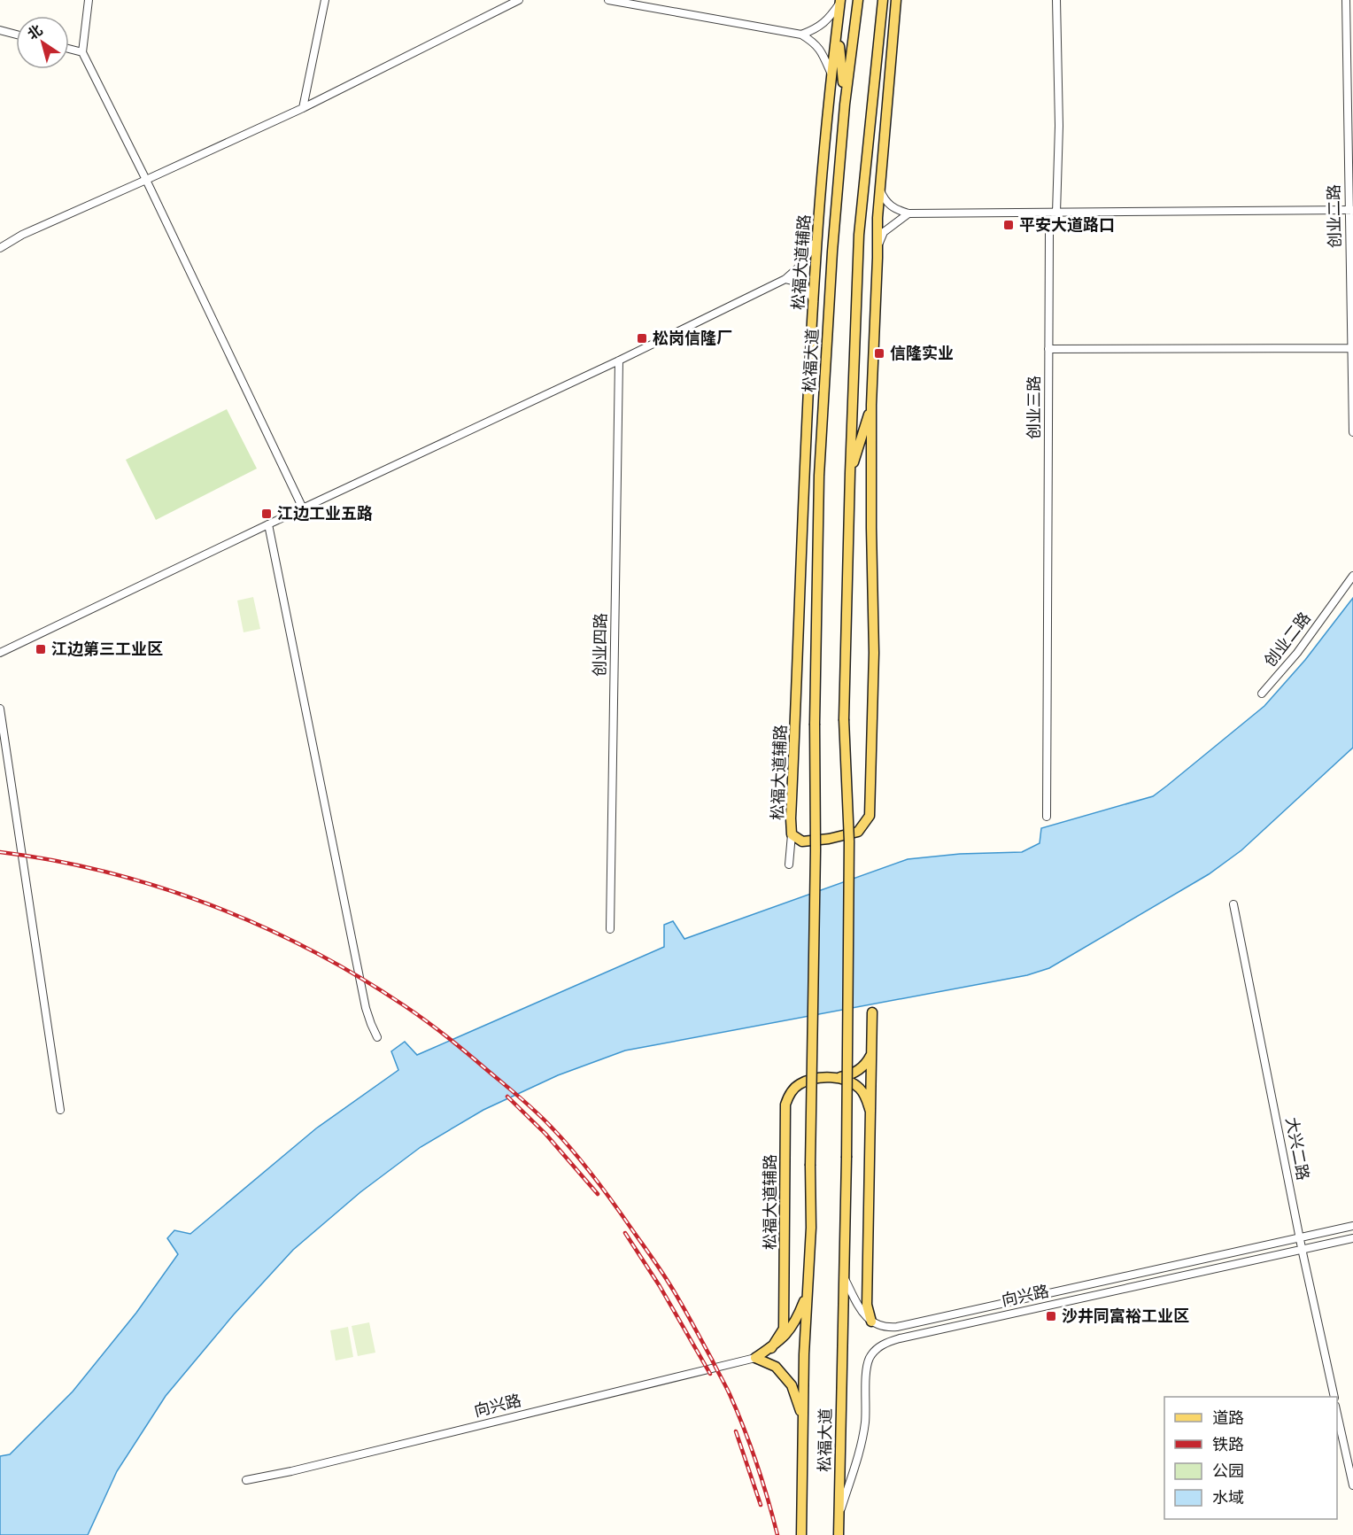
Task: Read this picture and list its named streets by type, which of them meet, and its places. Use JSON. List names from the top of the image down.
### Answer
{
  "streets": {
    "main road": ["松福大道辅路", "松福大道"],
    "street": [
      "创业二路",
      "创业三路",
      "创业四路",
      "大兴二路",
      "向兴路"
    ]
  },
  "crossings": [
    ["松福大道辅路", "松福大道"],
    ["松福大道辅路", "向兴路"],
    ["松福大道", "向兴路"],
    ["大兴二路", "向兴路"]
  ],
  "places": {
    "transit": [
      "平安大道路口",
      "松岗信隆厂",
      "信隆实业",
      "江边工业五路",
      "江边第三工业区",
      "沙井同富裕工业区"
    ]
  },
  "legend": [
    "道路",
    "铁路",
    "公园",
    "水域"
  ],
  "north": "top left"
}
